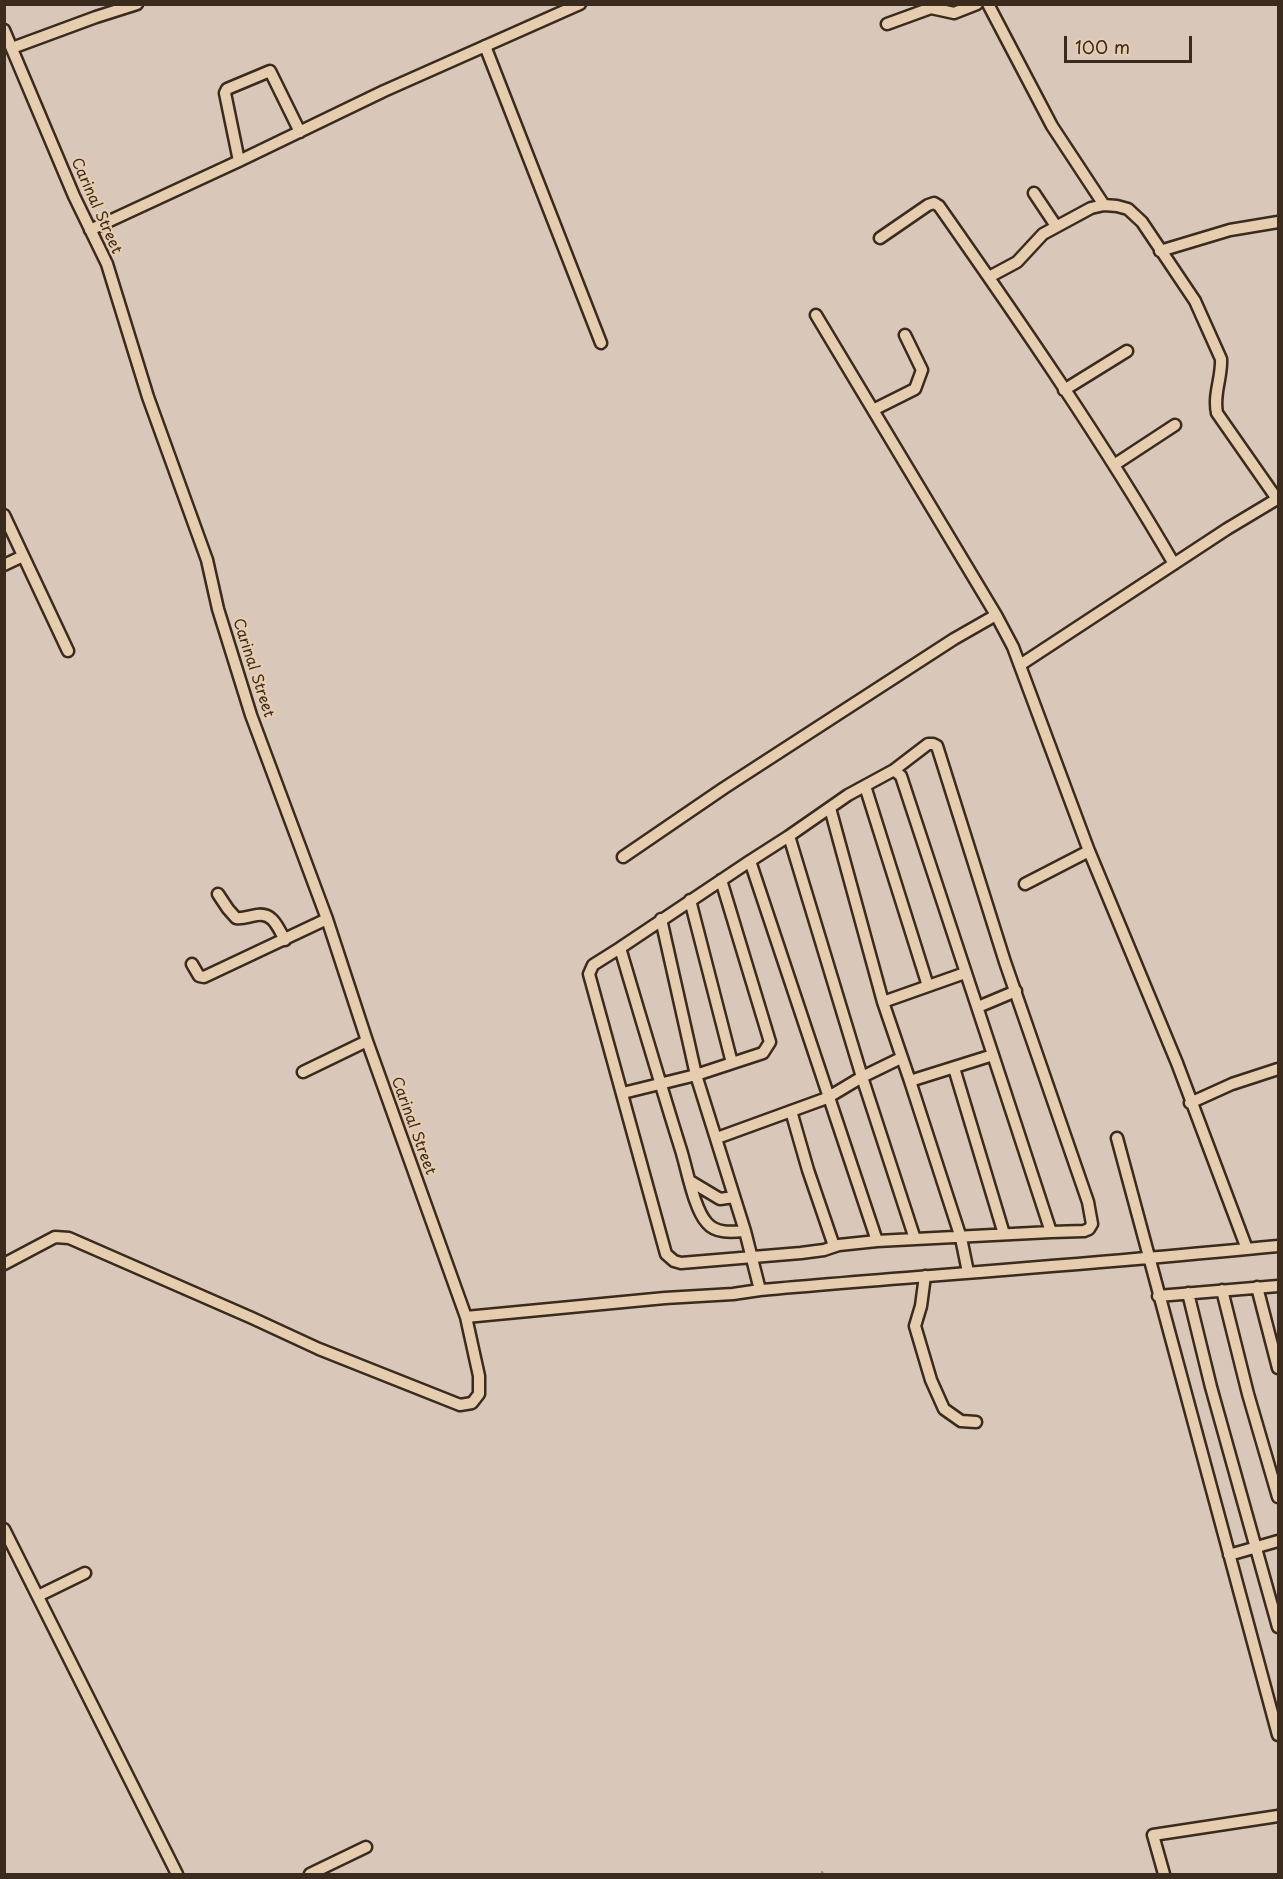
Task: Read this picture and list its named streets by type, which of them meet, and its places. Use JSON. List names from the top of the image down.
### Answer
{
  "streets": {
    "street": ["Carinal Street"]
  },
  "scale_bar": "100 m"
}
